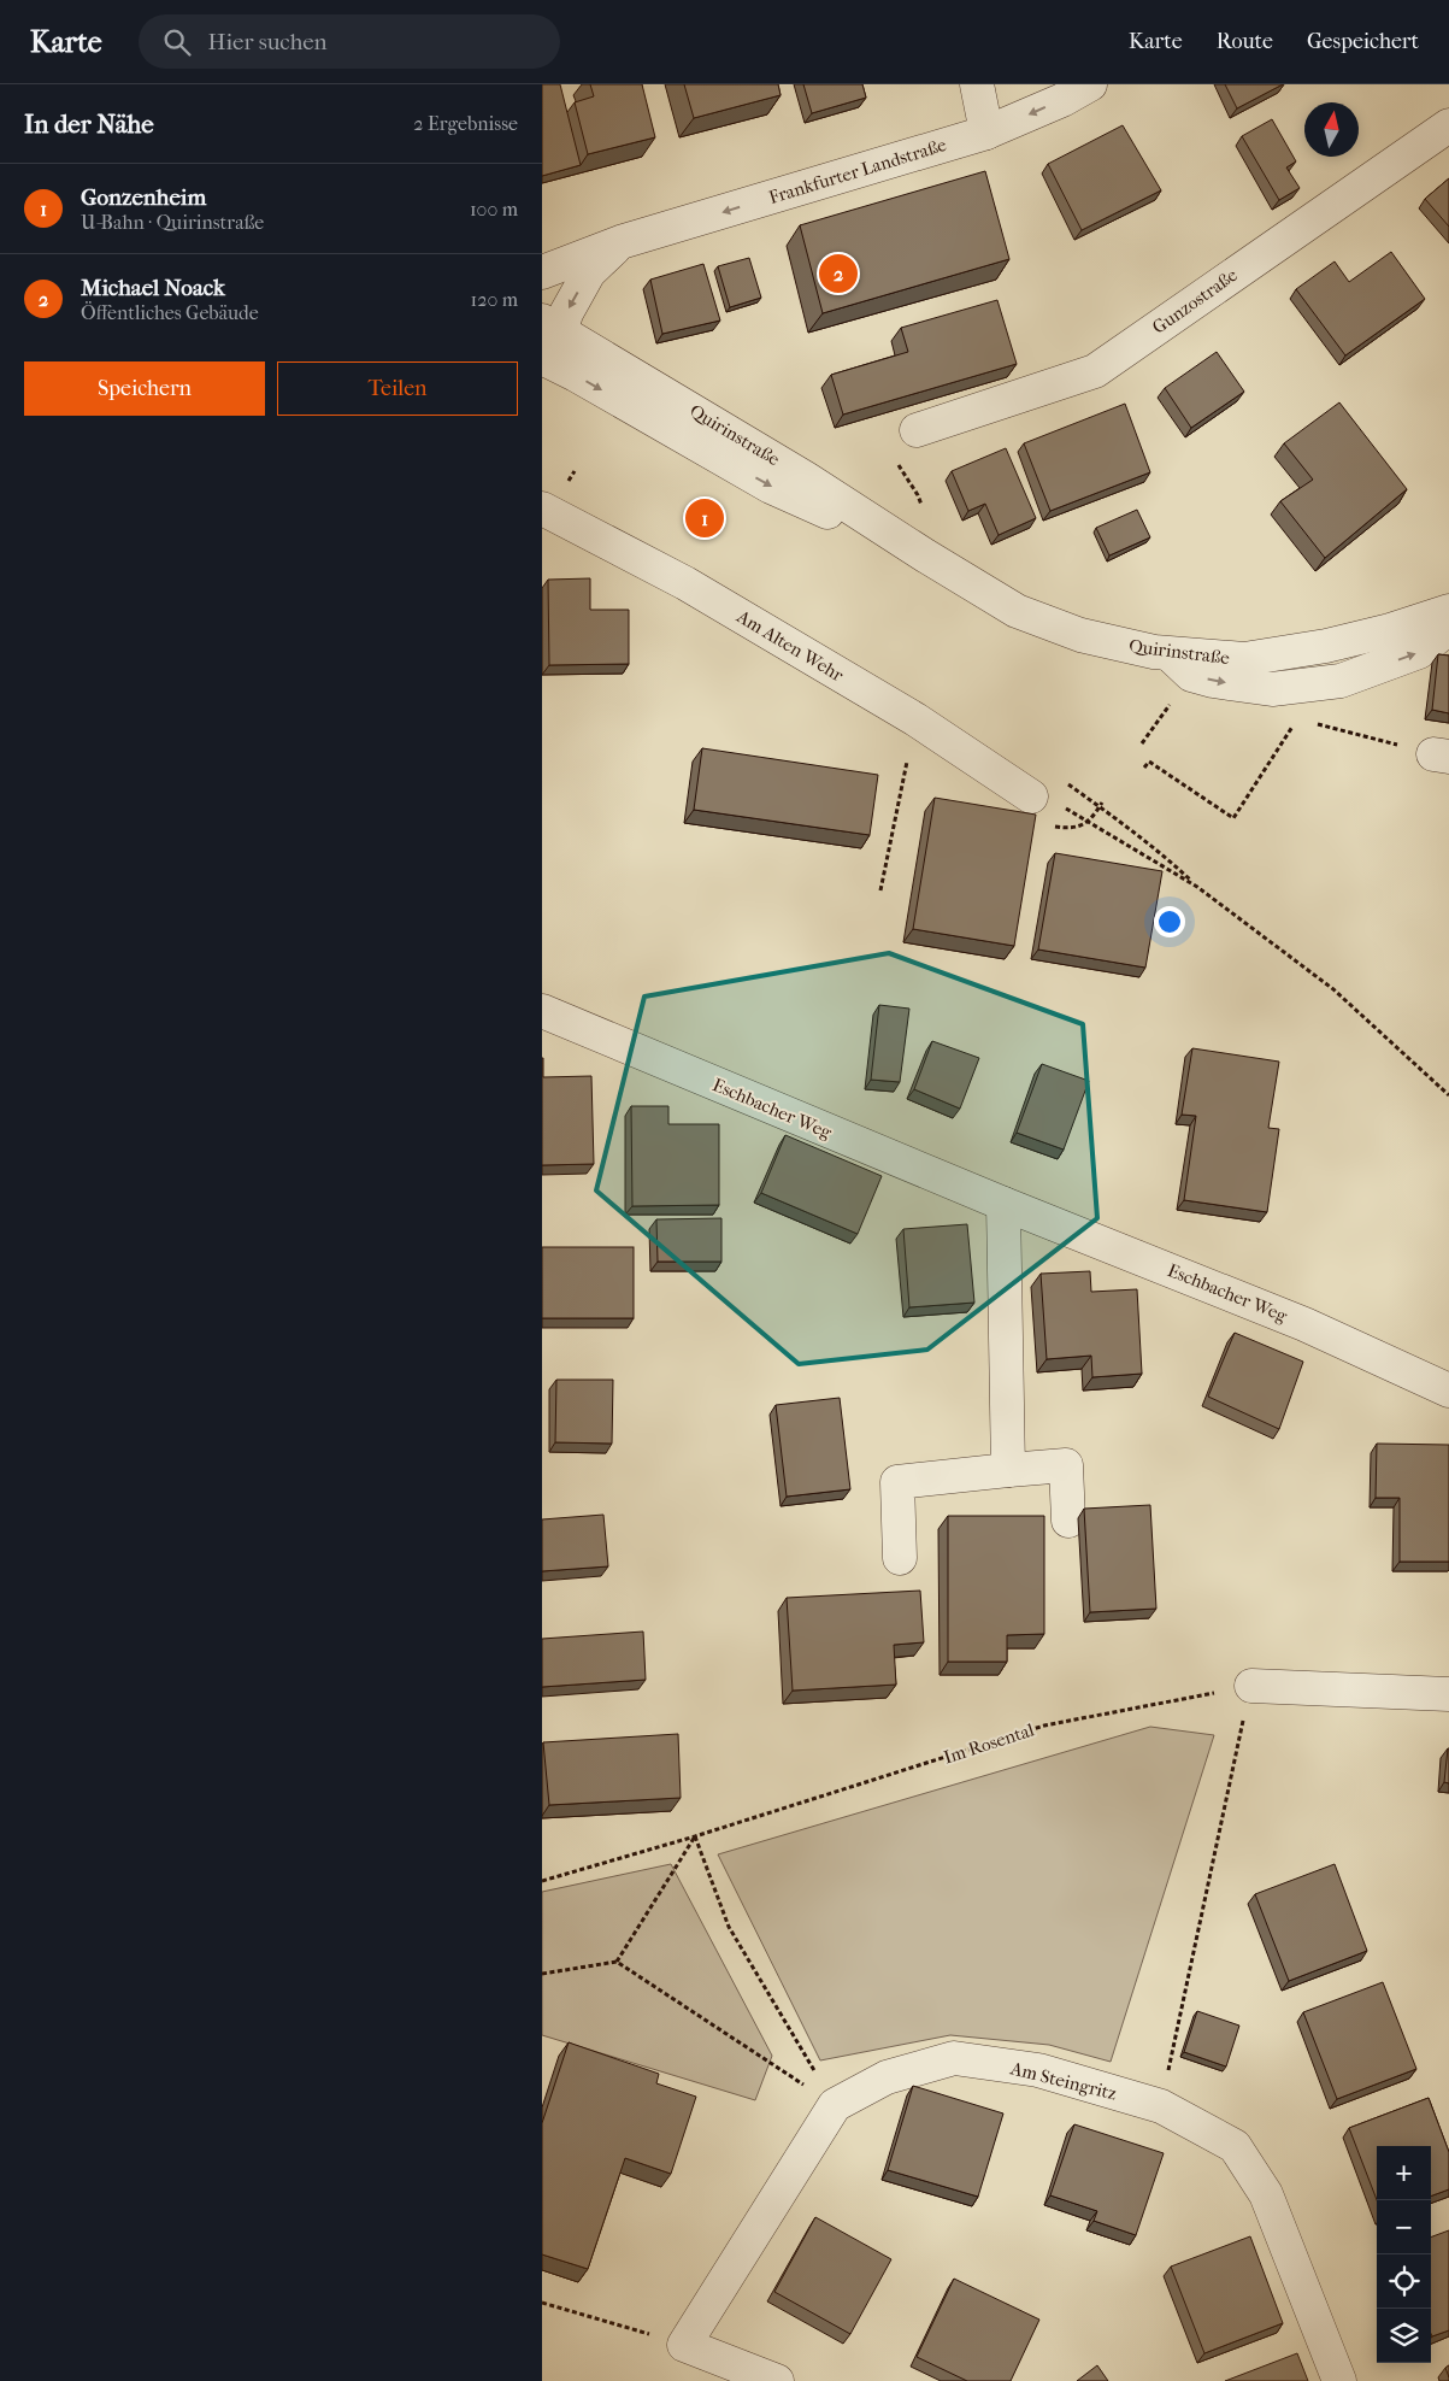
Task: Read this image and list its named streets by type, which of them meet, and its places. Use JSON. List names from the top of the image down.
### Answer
{
  "streets": {
    "street": [
      "Frankfurter Landstraße",
      "Gunzostraße",
      "Quirinstraße",
      "Am Alten Wehr",
      "Eschbacher Weg",
      "Am Steingritz"
    ],
    "path": ["Im Rosental"]
  },
  "crossings": [
    ["Frankfurter Landstraße", "Quirinstraße"]
  ],
  "one_way": ["Frankfurter Landstraße"],
  "north": "top",
  "page": {
    "header": "Karte",
    "search": "Hier suchen",
    "nav": ["Karte", "Route", "Gespeichert"],
    "heading": ["In der Nähe", "2 Ergebnisse"],
    "list": [
      {
        "mark": "1",
        "name": "Gonzenheim",
        "note": "U-Bahn · Quirinstraße",
        "value": "100 m"
      },
      {
        "mark": "2",
        "name": "Michael Noack",
        "note": "Öffentliches Gebäude",
        "value": "120 m"
      }
    ],
    "pins": ["2", "1"],
    "buttons": ["Speichern", "Teilen"],
    "map_buttons": ["+", "−"]
  }
}
